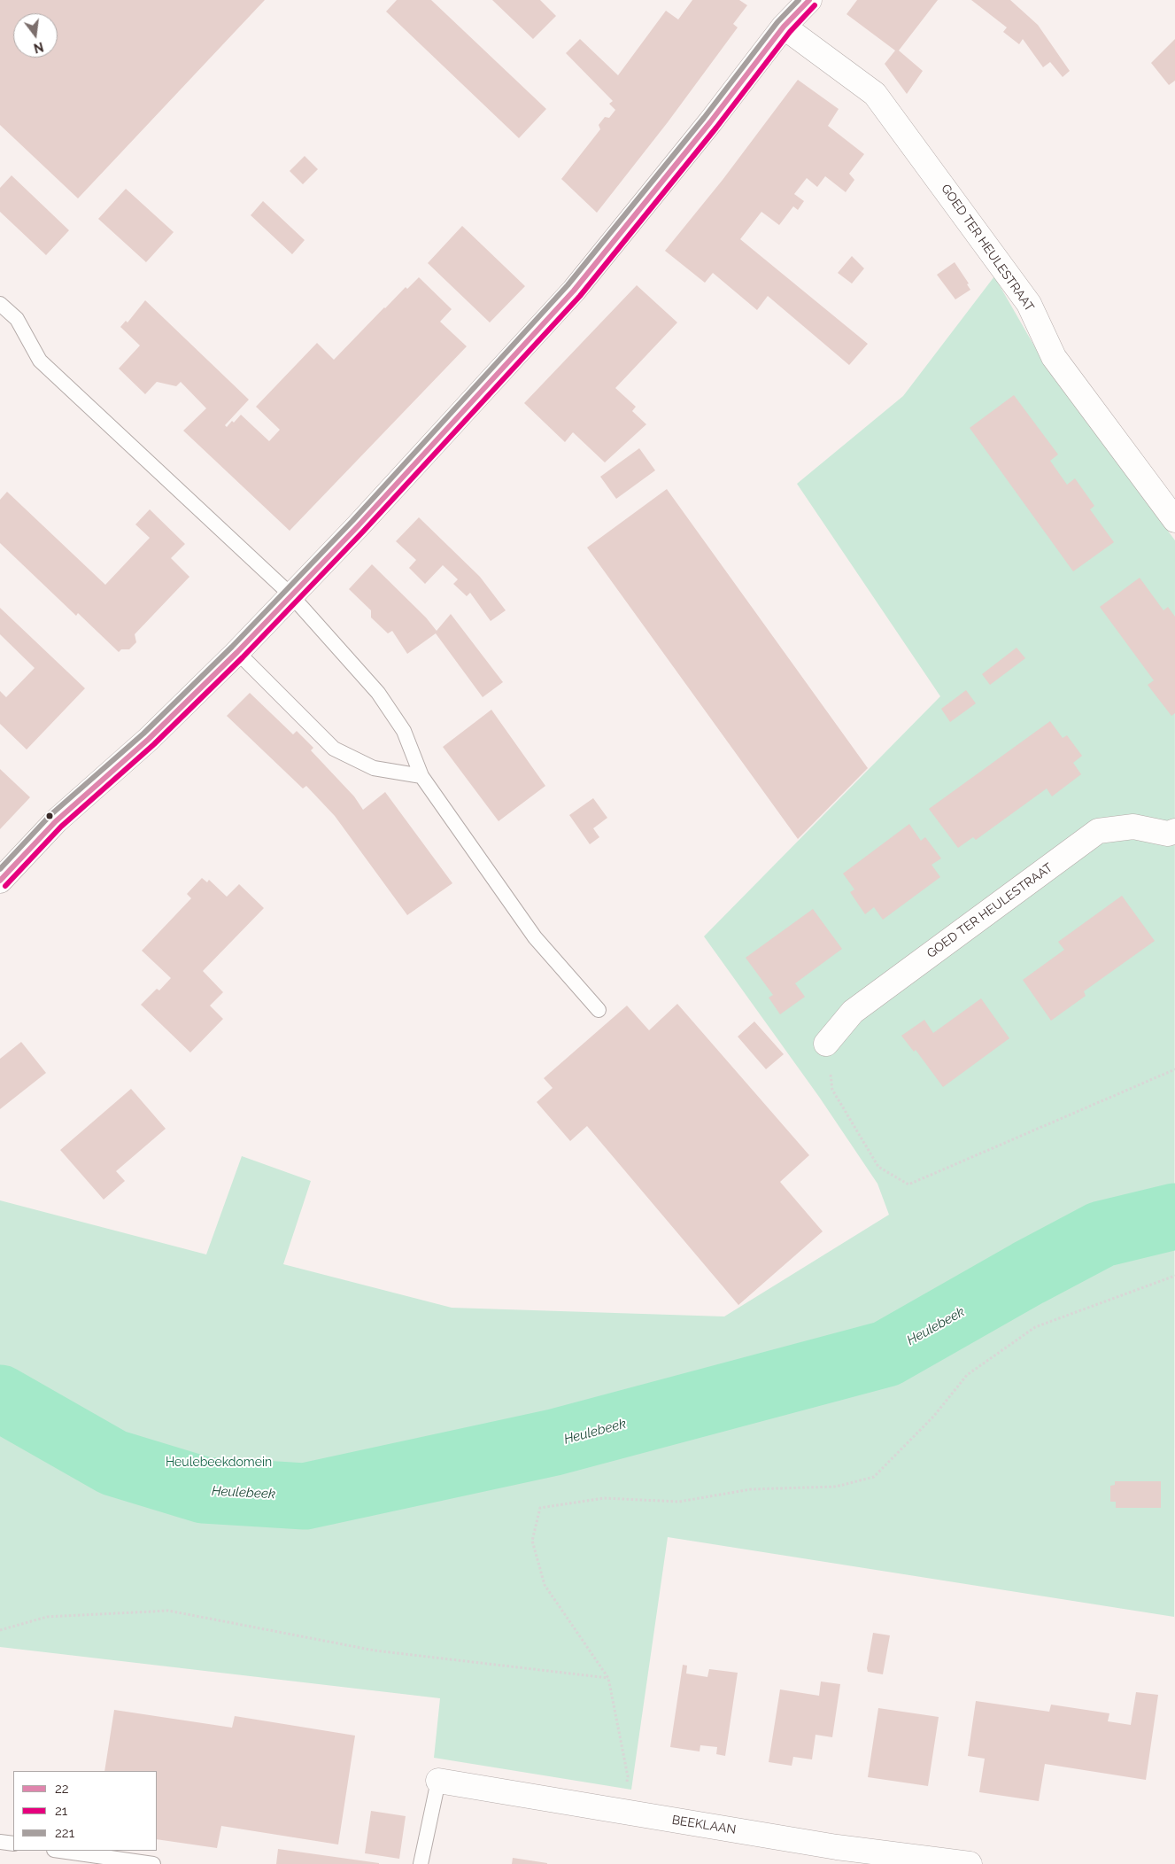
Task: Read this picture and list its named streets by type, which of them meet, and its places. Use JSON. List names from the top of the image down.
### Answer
{
  "streets": {
    "street": ["GOED TER HEULESTRAAT", "BEEKLAAN"]
  },
  "water": ["Heulebeek"],
  "parks": ["Heulebeekdomein"],
  "lines": ["transit line 22", "transit line 221", "transit line 21"],
  "legend": ["22", "21", "221"],
  "north": "bottom"
}
